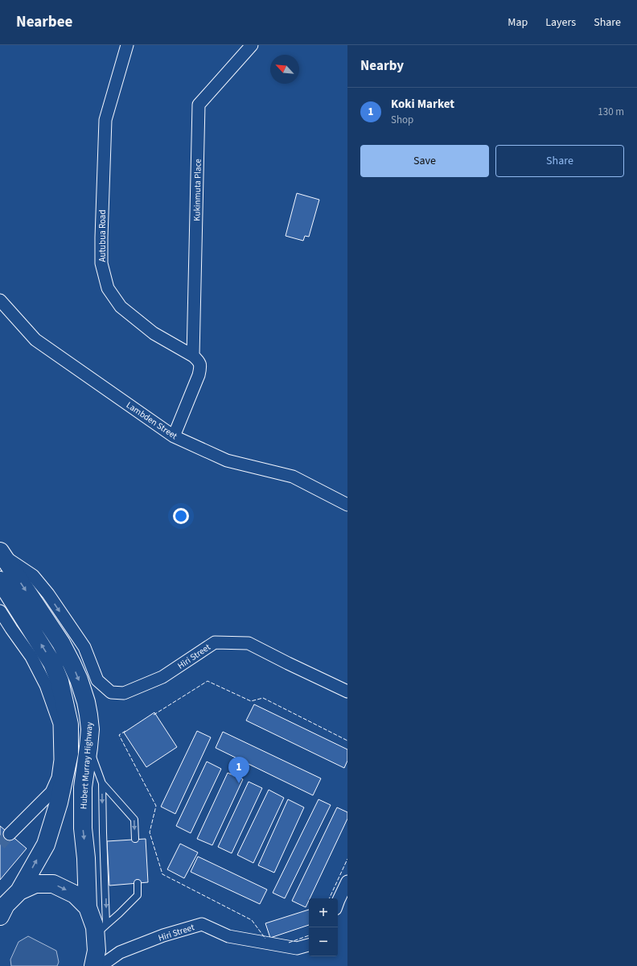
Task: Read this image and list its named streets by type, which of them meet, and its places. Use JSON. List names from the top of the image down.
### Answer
{
  "streets": {
    "highway": ["Hubert Murray Highway"],
    "street": [
      "Kukinmuta Place",
      "Autubua Road",
      "Lambden Street",
      "Hiri Street"
    ]
  },
  "crossings": [
    ["Kukinmuta Place", "Autubua Road"],
    ["Hiri Street", "Hubert Murray Highway"]
  ],
  "one_way": ["Hiri Street"],
  "north": "top left",
  "page": {
    "header": "Nearbee",
    "nav": ["Map", "Layers", "Share"],
    "heading": "Nearby",
    "list": [
      {
        "mark": "1",
        "name": "Koki Market",
        "note": "Shop",
        "value": "130 m"
      }
    ],
    "buttons": ["Save", "Share"],
    "pins": "1",
    "map_buttons": ["+", "−"]
  }
}
